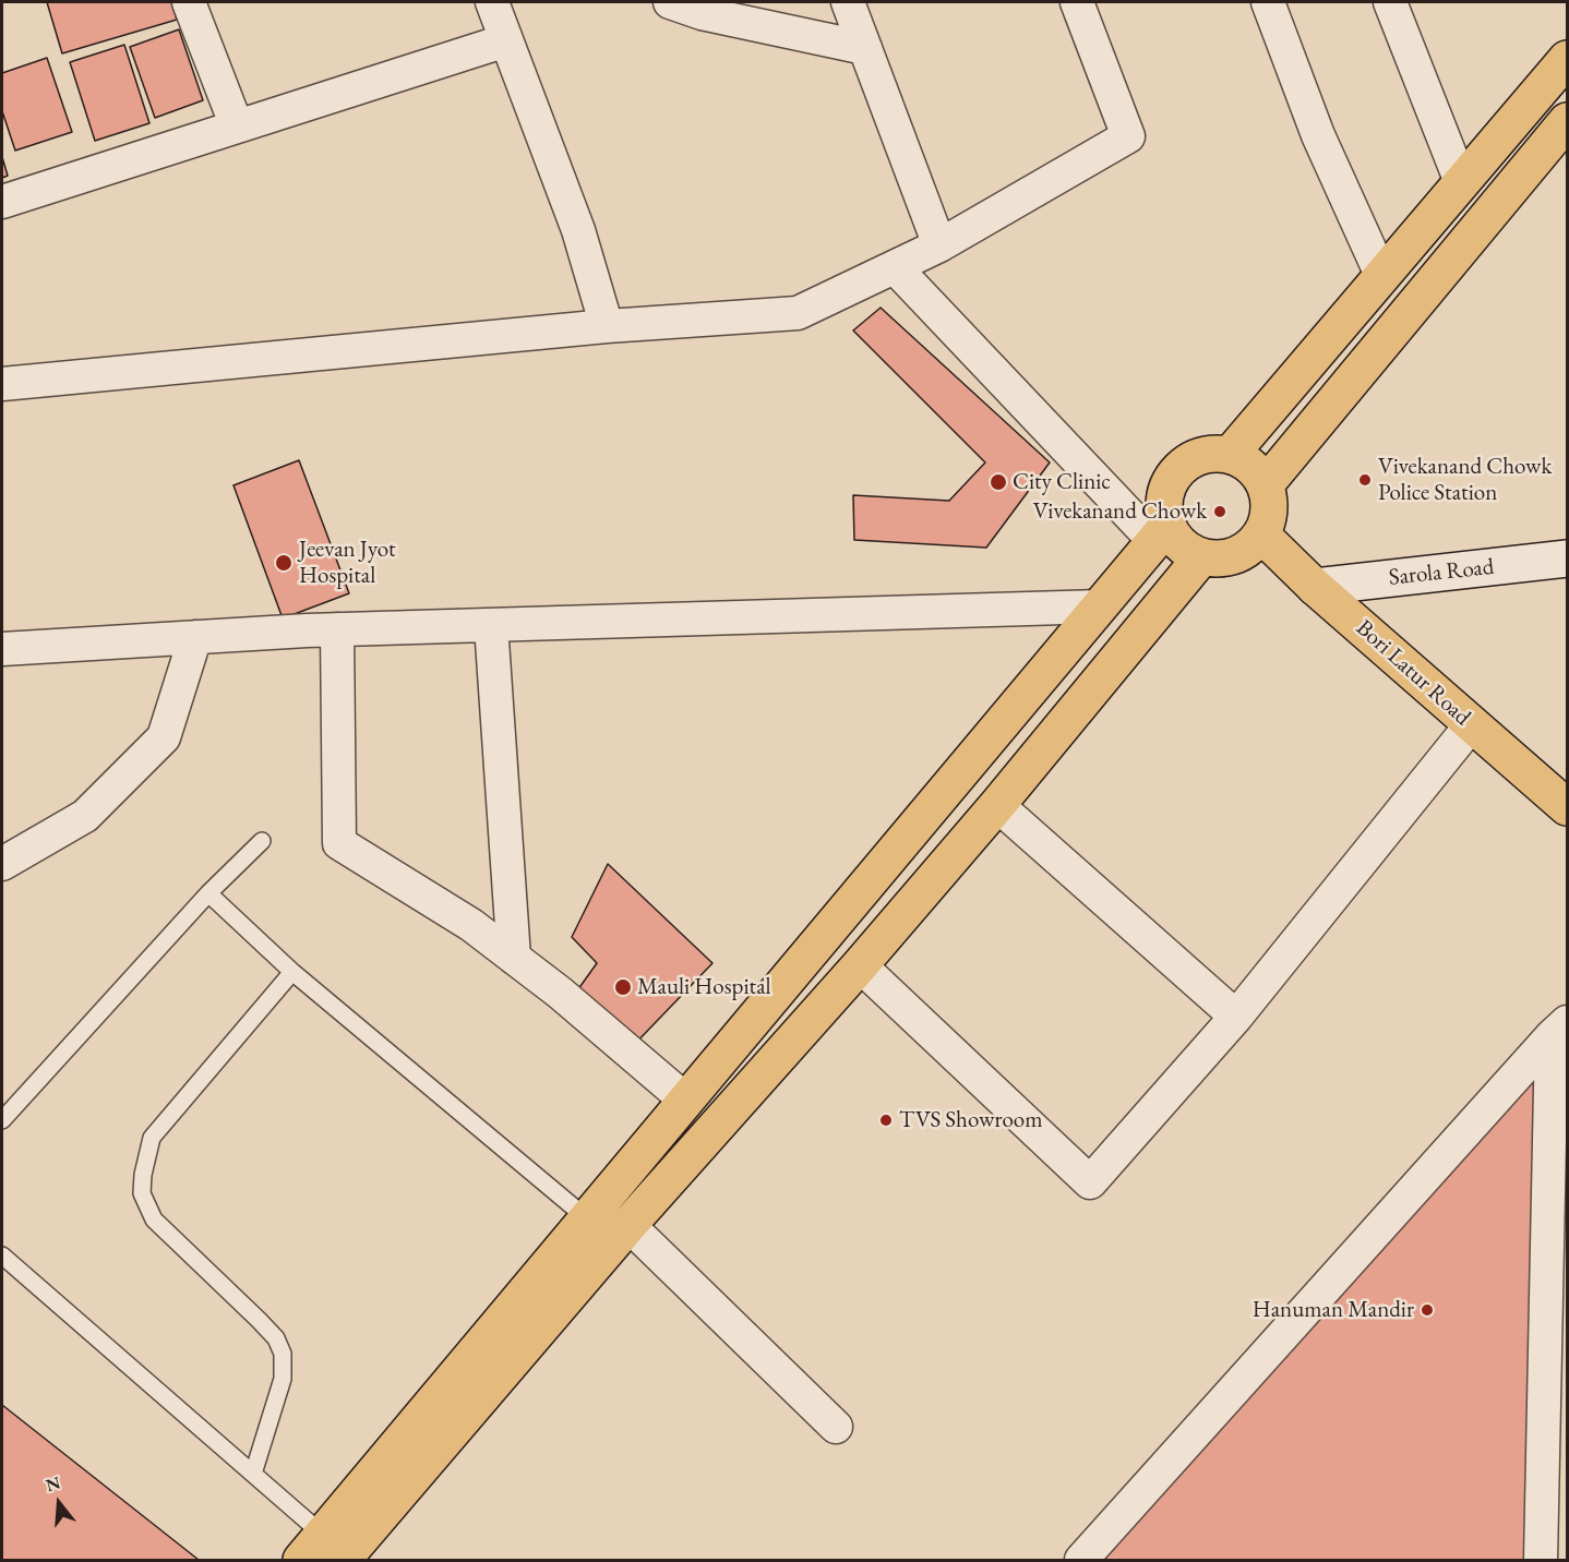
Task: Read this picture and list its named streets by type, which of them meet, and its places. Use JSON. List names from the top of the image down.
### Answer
{
  "streets": {
    "main road": ["Sarola Road", "Bori Latur Road"]
  },
  "crossings": [
    ["Sarola Road", "Bori Latur Road"]
  ],
  "places": [
    "Vivekanand Chowk Police Station",
    "City Clinic",
    "Vivekanand Chowk",
    "Jeevan Jyot Hospital",
    "Mauli Hospital",
    "TVS Showroom",
    "Hanuman Mandir"
  ],
  "north": "top"
}
